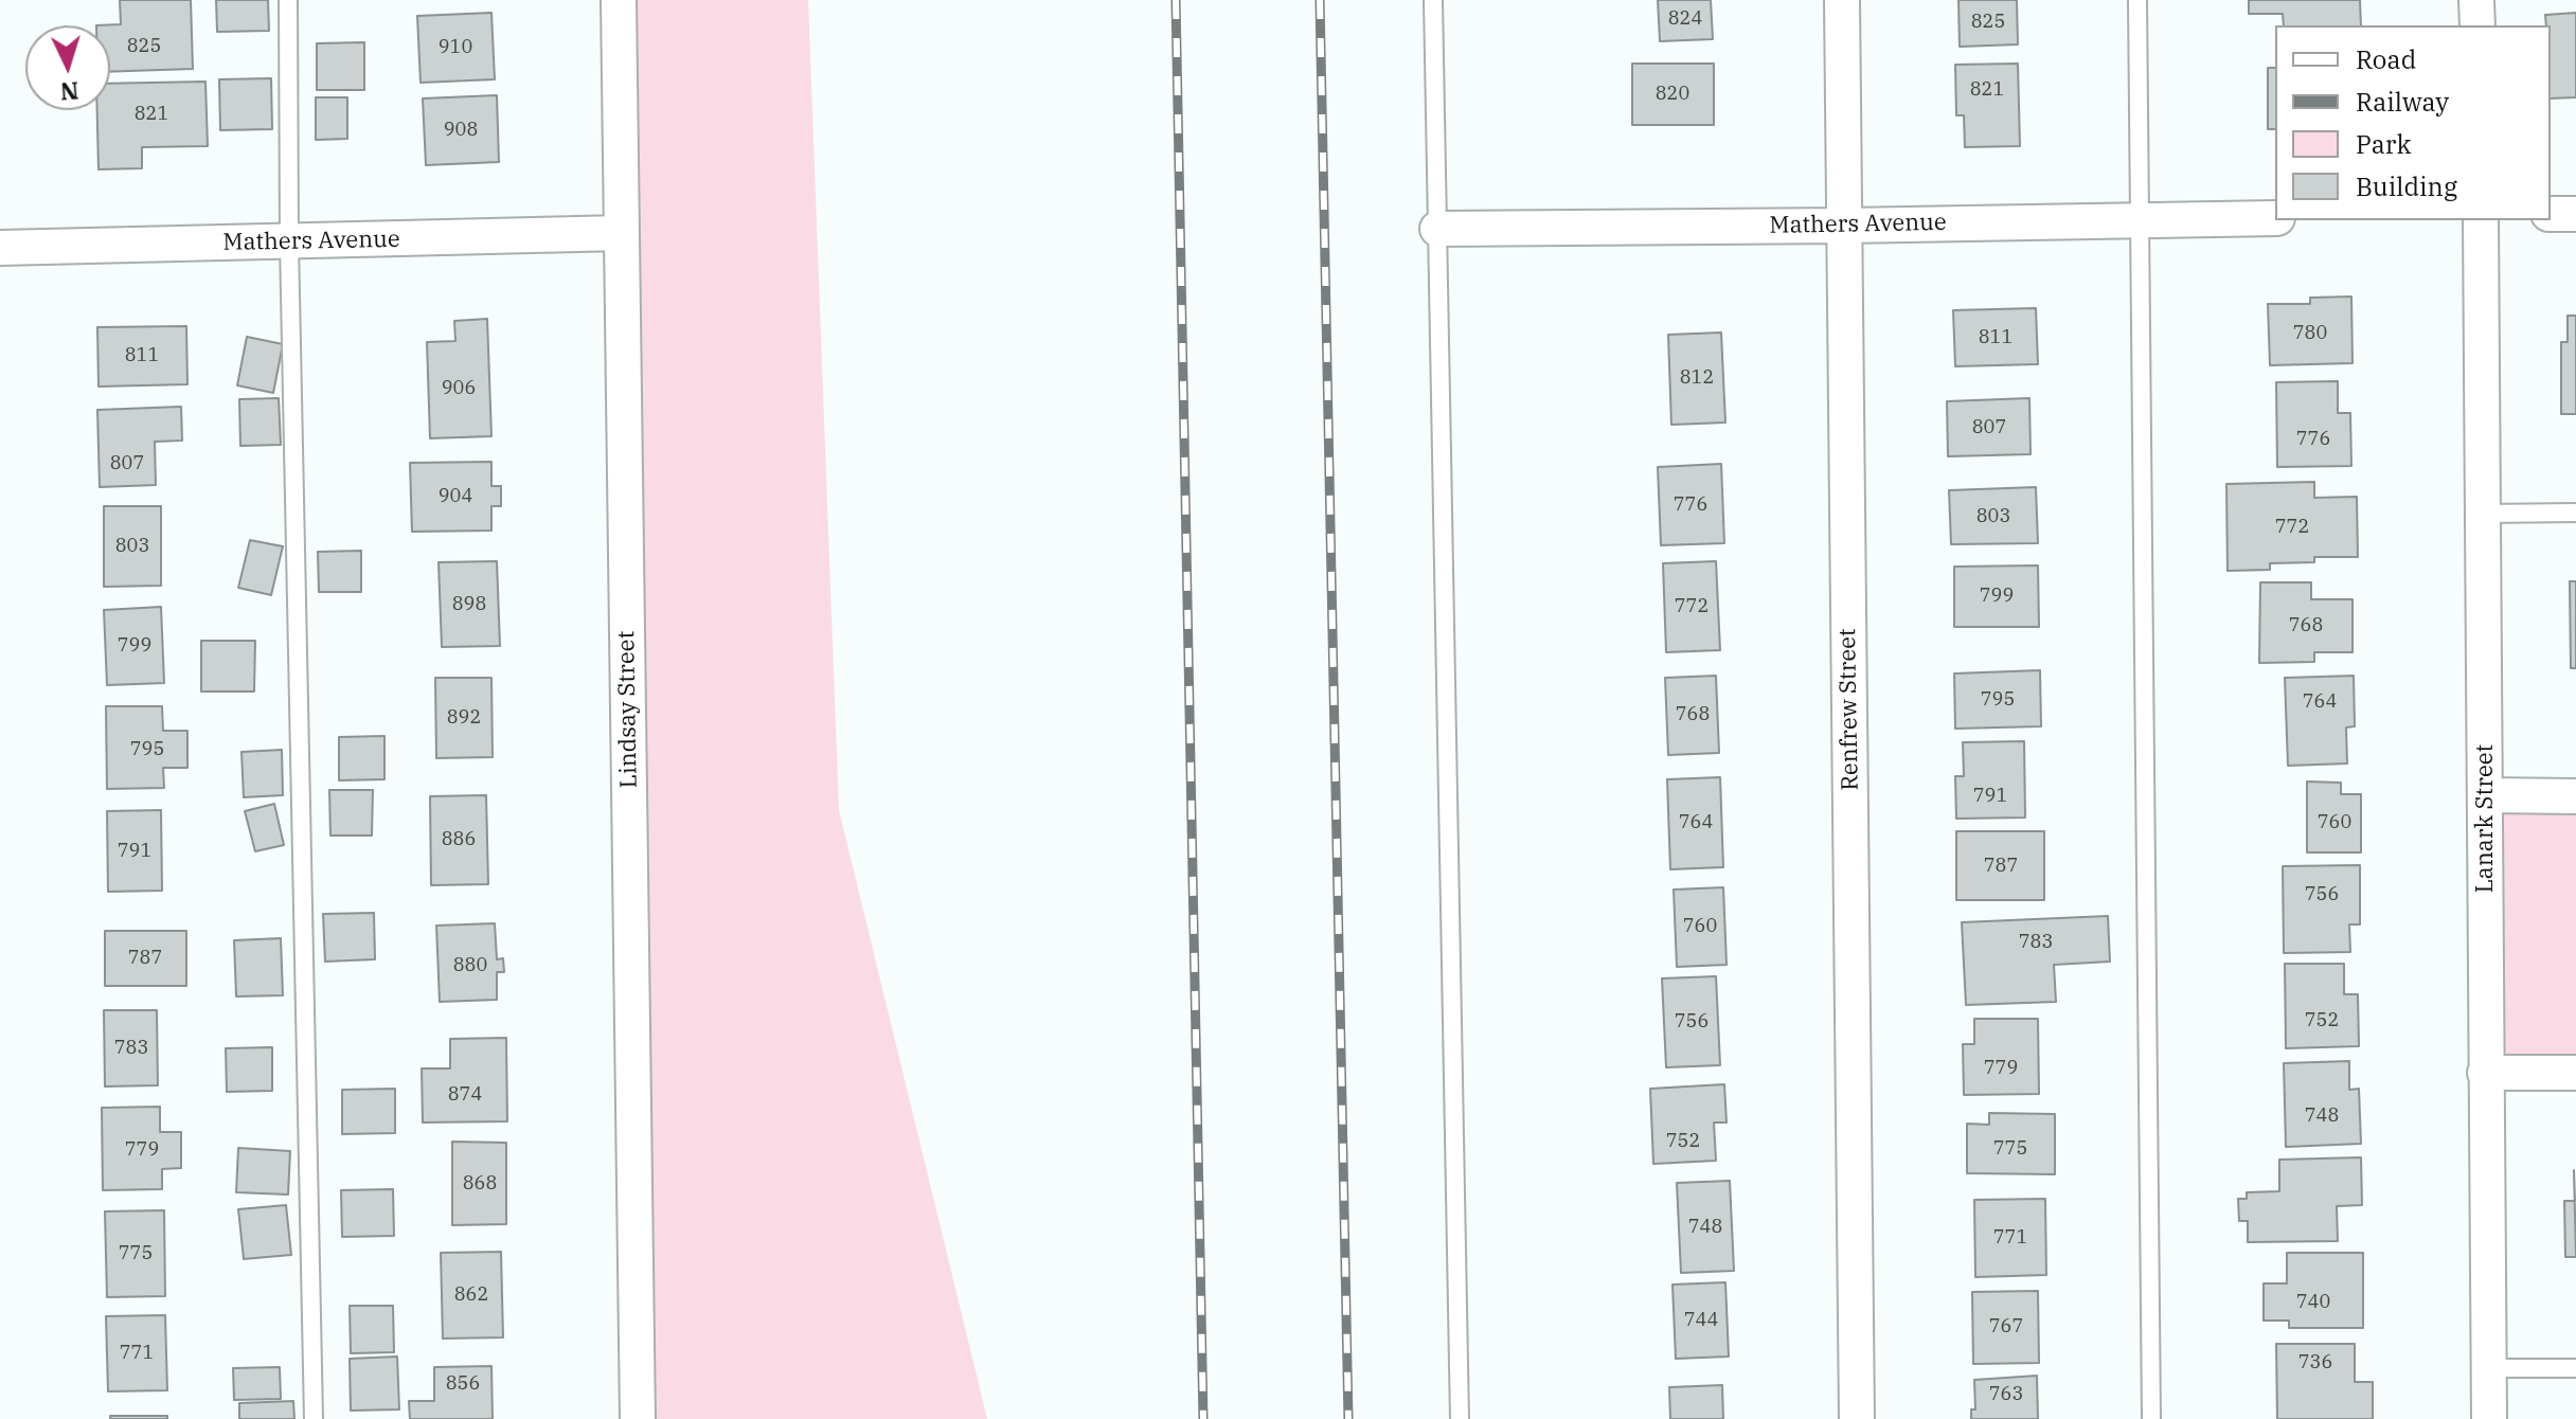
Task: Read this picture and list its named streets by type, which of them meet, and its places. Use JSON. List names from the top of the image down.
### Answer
{
  "streets": {
    "street": [
      "Mathers Avenue",
      "Lindsay Street",
      "Renfrew Street",
      "Lanark Street"
    ]
  },
  "crossings": [
    ["Mathers Avenue", "Lindsay Street"],
    ["Mathers Avenue", "Renfrew Street"]
  ],
  "house_numbers": [
    "824",
    "825",
    "825",
    "910",
    "821",
    "820",
    "821",
    "908",
    "780",
    "811",
    "811",
    "812",
    "906",
    "807",
    "776",
    "807",
    "904",
    "776",
    "803",
    "772",
    "803",
    "799",
    "898",
    "772",
    "768",
    "799",
    "795",
    "764",
    "768",
    "892",
    "795",
    "791",
    "764",
    "760",
    "886",
    "791",
    "787",
    "756",
    "760",
    "783",
    "787",
    "880",
    "752",
    "756",
    "783",
    "779",
    "874",
    "748",
    "752",
    "775",
    "779",
    "868",
    "748",
    "771",
    "775",
    "862",
    "740",
    "744",
    "767",
    "771",
    "736",
    "856",
    "763"
  ],
  "legend": [
    "Road",
    "Railway",
    "Park",
    "Building"
  ],
  "north": "bottom"
}
